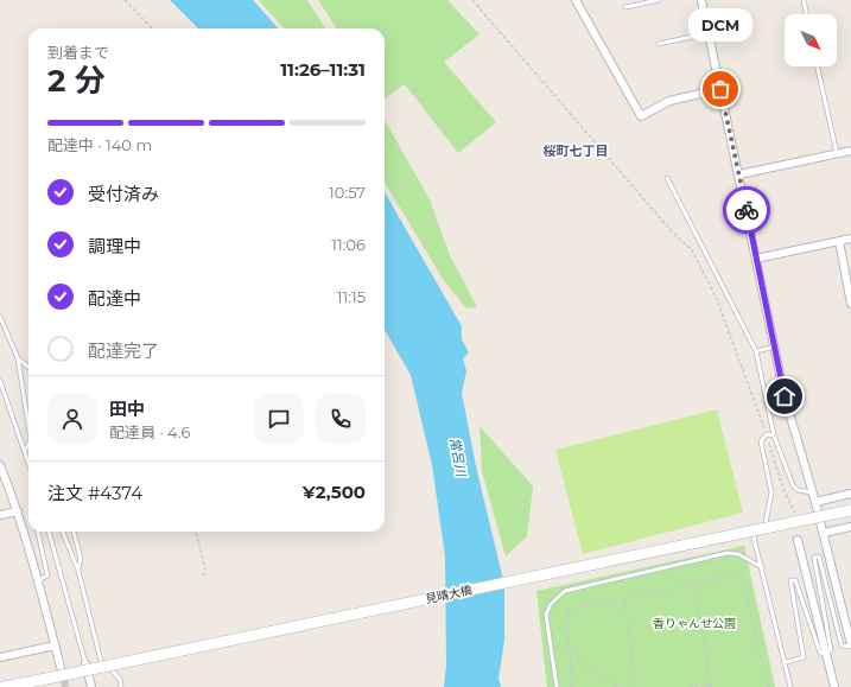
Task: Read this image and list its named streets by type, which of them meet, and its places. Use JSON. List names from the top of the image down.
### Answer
{
  "streets": {
    "main road": ["見晴大橋"]
  },
  "districts": ["桜町七丁目"],
  "water": ["常呂川"],
  "parks": ["香りゃんせ公園"],
  "places": ["DCM"],
  "north": "bottom right",
  "page": {
    "bubble": "DCM",
    "heading": ["2 分", "到着まで", "11:26–11:31"],
    "panel": [
      "田中",
      "配達員 · 4.6",
      "注文 #4374",
      "¥2,500"
    ],
    "bar": "配達中 · 140 m",
    "list": [
      ["受付済み", "10:57"],
      ["調理中", "11:06"],
      ["配達中", "11:15"],
      "配達完了"
    ]
  }
}
